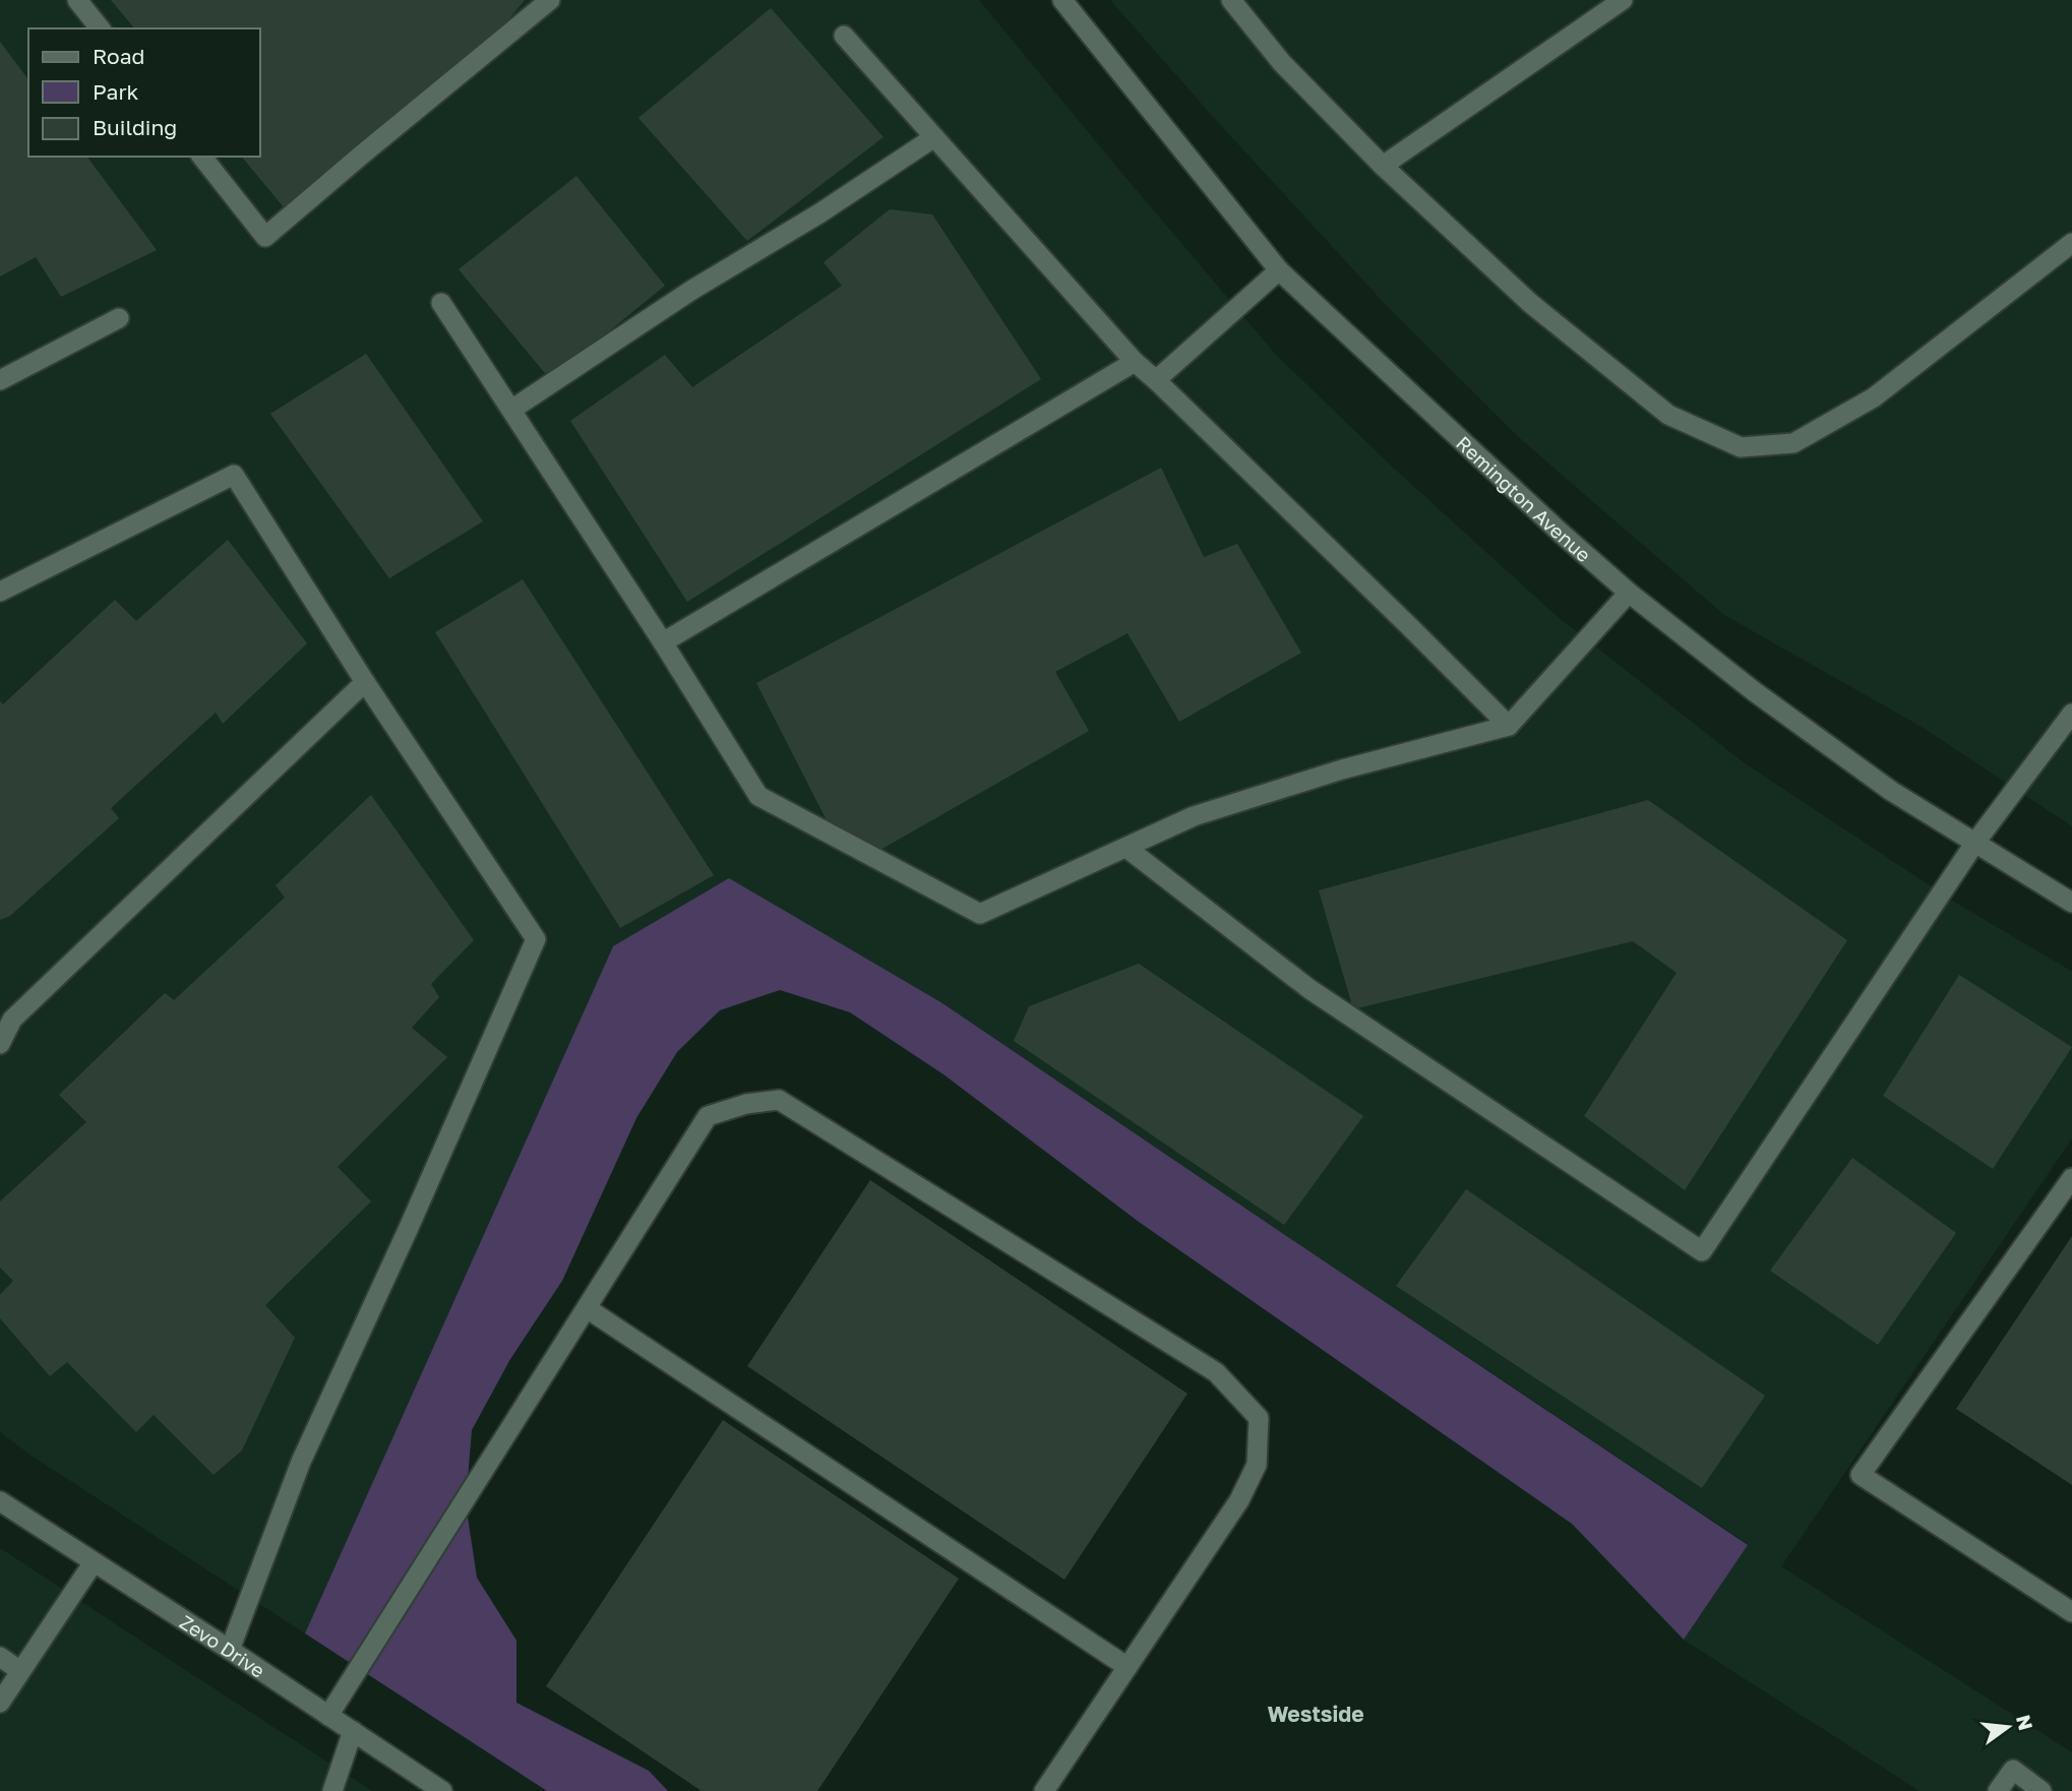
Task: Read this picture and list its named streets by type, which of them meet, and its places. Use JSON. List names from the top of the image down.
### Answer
{
  "streets": {
    "street": ["Remington Avenue", "Zevo Drive"]
  },
  "districts": ["Westside"],
  "legend": ["Road", "Park", "Building"],
  "north": "right"
}
